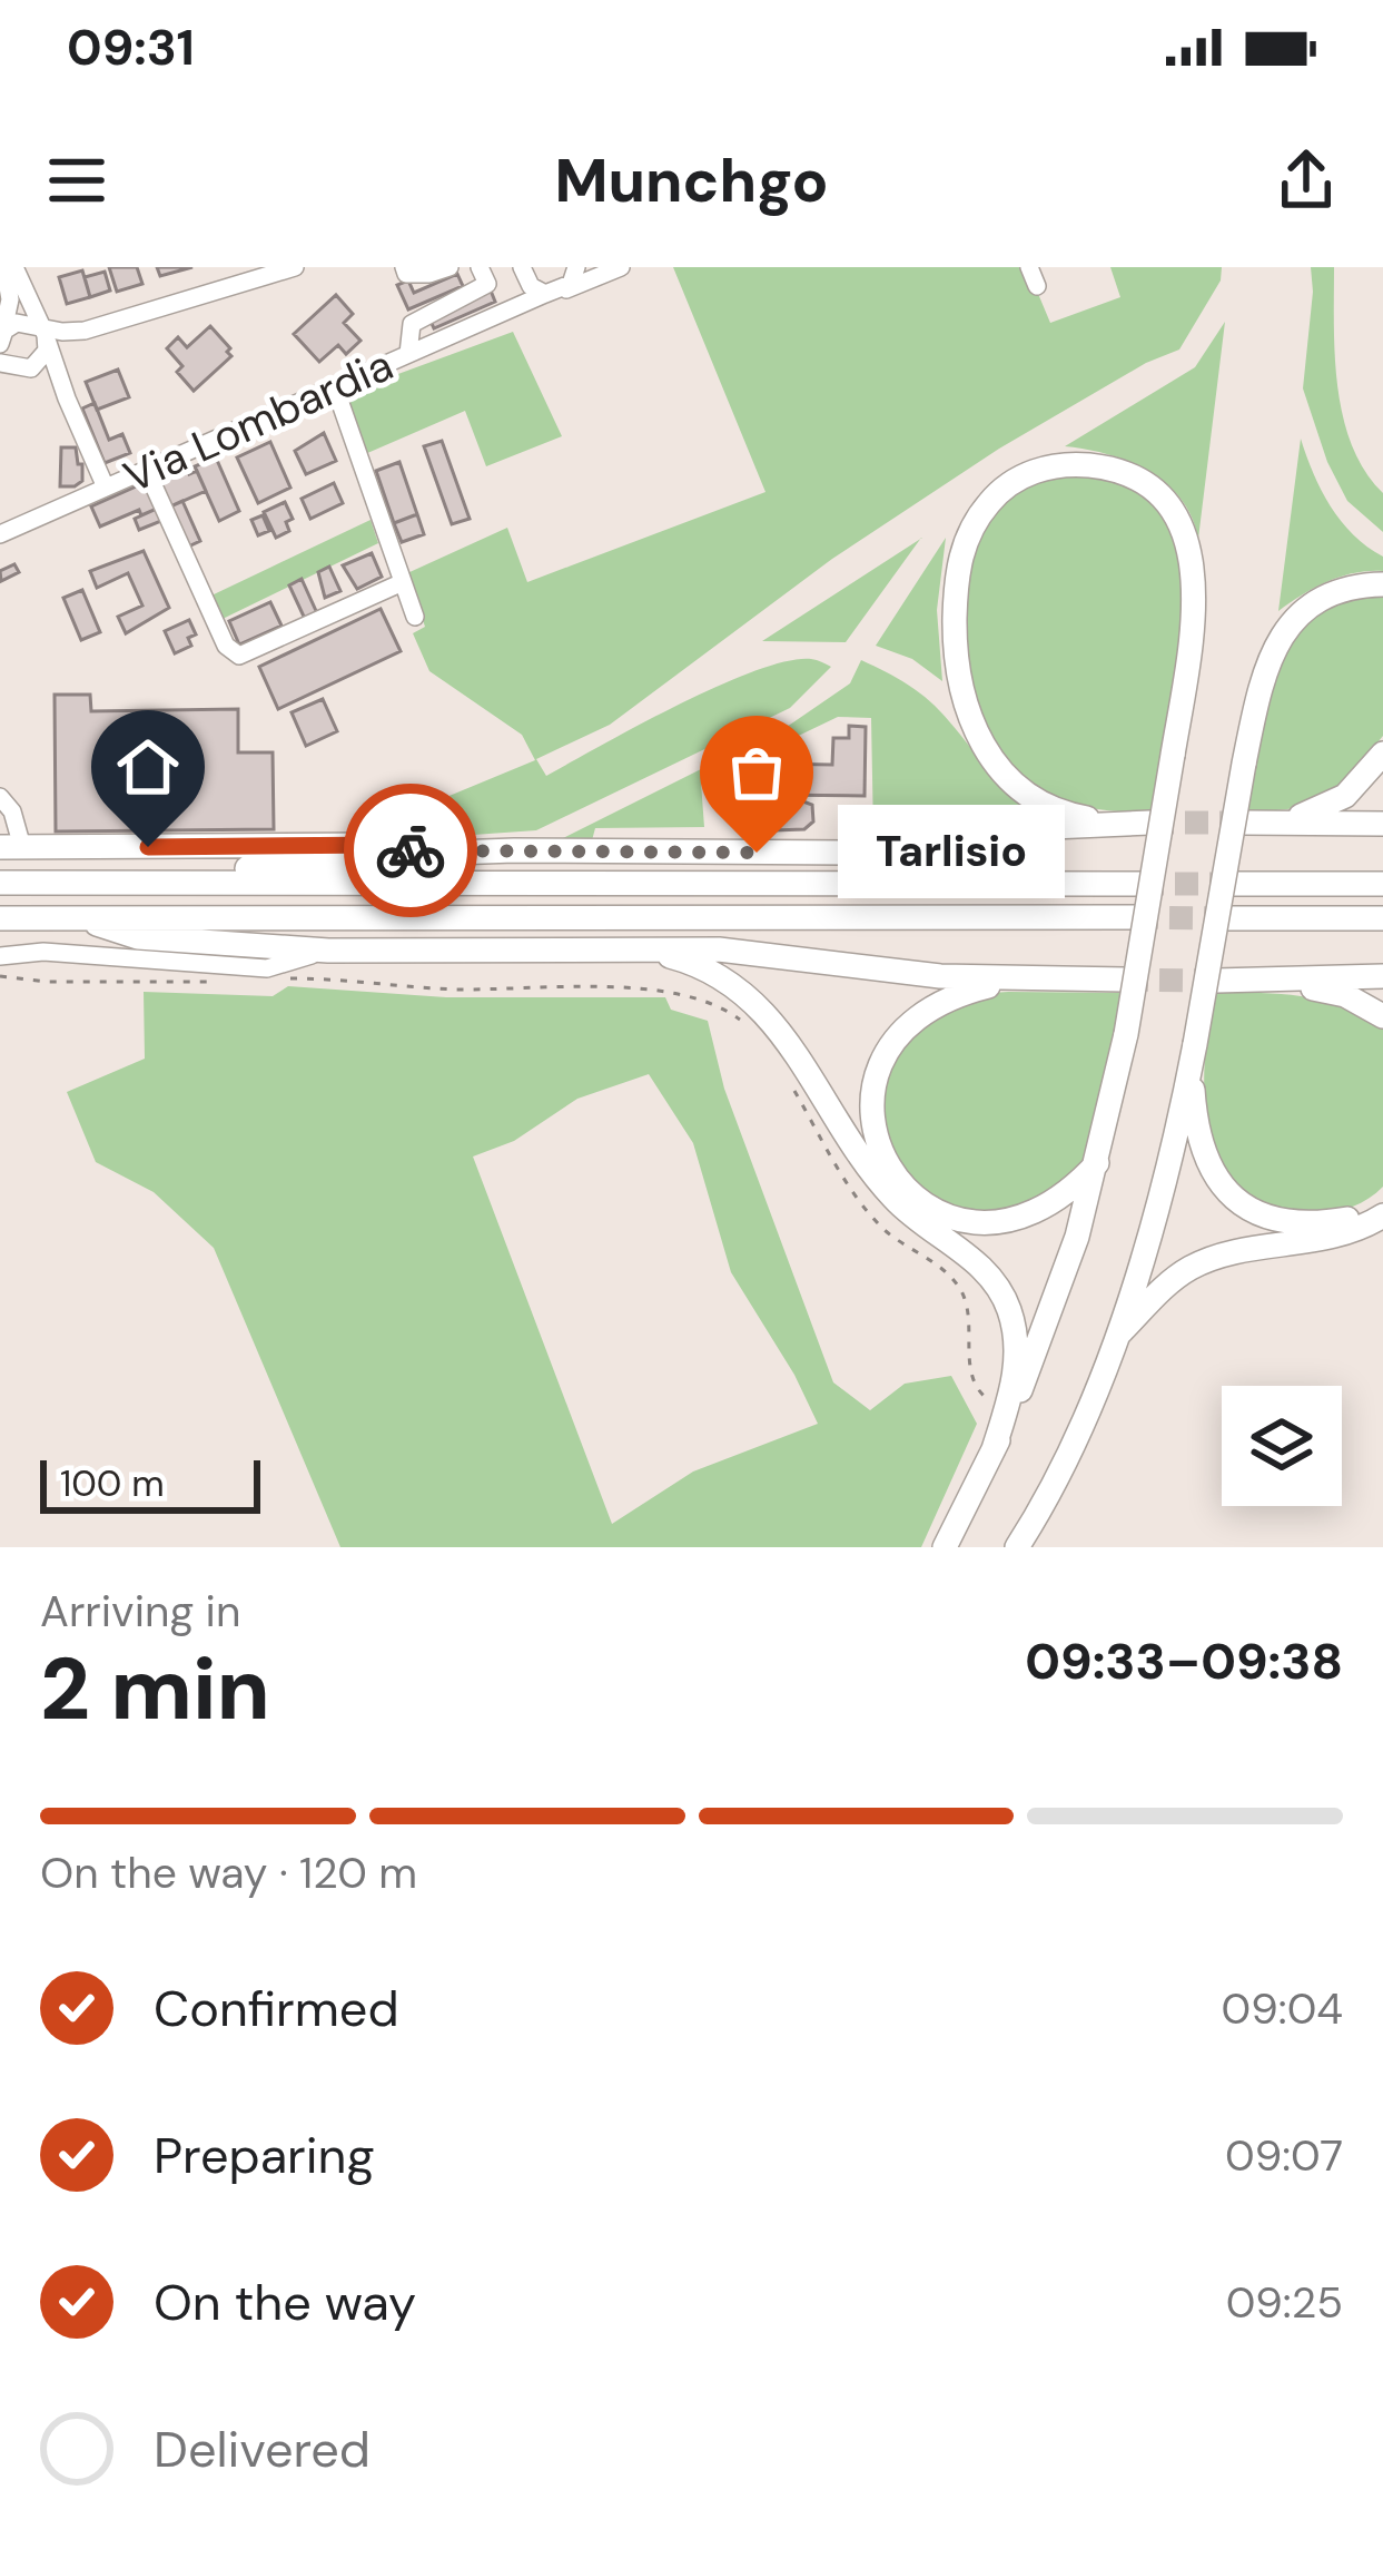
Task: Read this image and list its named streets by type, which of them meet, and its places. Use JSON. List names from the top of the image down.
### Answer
{
  "streets": {
    "street": ["Via Lombardia"]
  },
  "places": ["Tarlisio"],
  "scale_bar": "100 m",
  "page": {
    "status": "09:31",
    "header": "Munchgo",
    "bubble": "Tarlisio",
    "scale": "100 m",
    "heading": ["2 min", "Arriving in", "09:33–09:38"],
    "bar": "On the way · 120 m",
    "list": [
      ["Confirmed", "09:04"],
      ["Preparing", "09:07"],
      ["On the way", "09:25"],
      "Delivered"
    ]
  }
}
